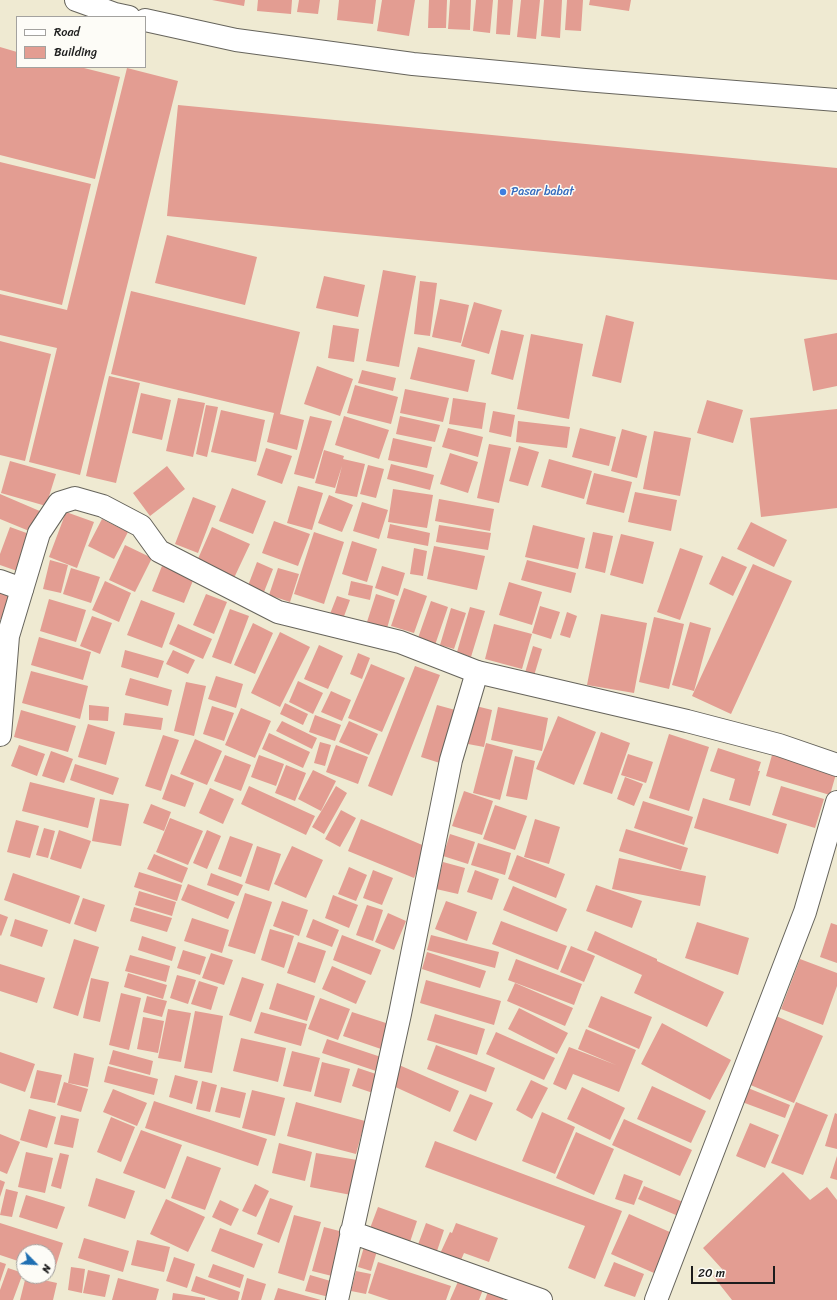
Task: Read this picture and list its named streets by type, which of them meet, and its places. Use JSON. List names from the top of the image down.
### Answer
{
  "places": ["Pasar babat"],
  "legend": ["Road", "Building"],
  "scale_bar": "20 m",
  "north": "bottom right"
}
